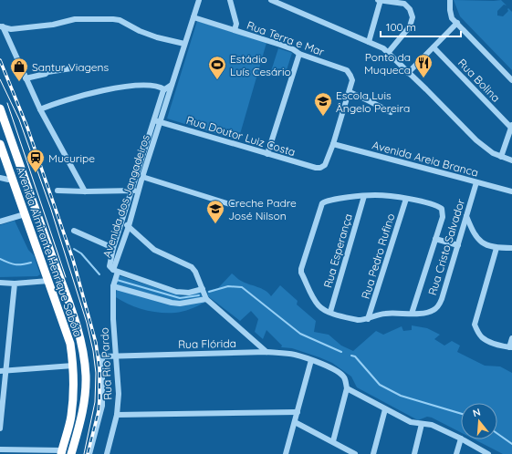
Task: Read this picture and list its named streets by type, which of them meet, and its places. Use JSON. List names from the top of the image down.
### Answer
{
  "streets": {
    "highway": ["Avenida Almirante Henrique Sabóia"],
    "street": [
      "Rua Terra e Mar",
      "Rua Bolina",
      "Rua Doutor Luiz Costa",
      "Avenida Areia Branca",
      "Avenida dos Jangadeiros",
      "Rua Cristo Salvador",
      "Rua Esperança",
      "Rua Pedro Rufino",
      "Rua Flórida",
      "Rua Rio Pardo"
    ]
  },
  "crossings": [
    ["Rua Terra e Mar", "Avenida dos Jangadeiros"],
    ["Rua Doutor Luiz Costa", "Avenida Areia Branca"],
    ["Rua Doutor Luiz Costa", "Avenida dos Jangadeiros"],
    ["Avenida Areia Branca", "Rua Cristo Salvador"],
    ["Avenida dos Jangadeiros", "Rua Rio Pardo"],
    ["Rua Cristo Salvador", "Rua Esperança"],
    ["Rua Cristo Salvador", "Rua Pedro Rufino"],
    ["Rua Flórida", "Rua Rio Pardo"]
  ],
  "places": {
    "restaurant": ["Ponto da Muqueca"],
    "sports": ["Estádio Luís Cesário"],
    "shop": ["Santur Viagens"],
    "school or university": ["Escola Luis Ângelo Pereira", "Creche Padre José Nilson"],
    "station": ["Mucuripe"]
  },
  "scale_bar": "100 m",
  "north": "top"
}
